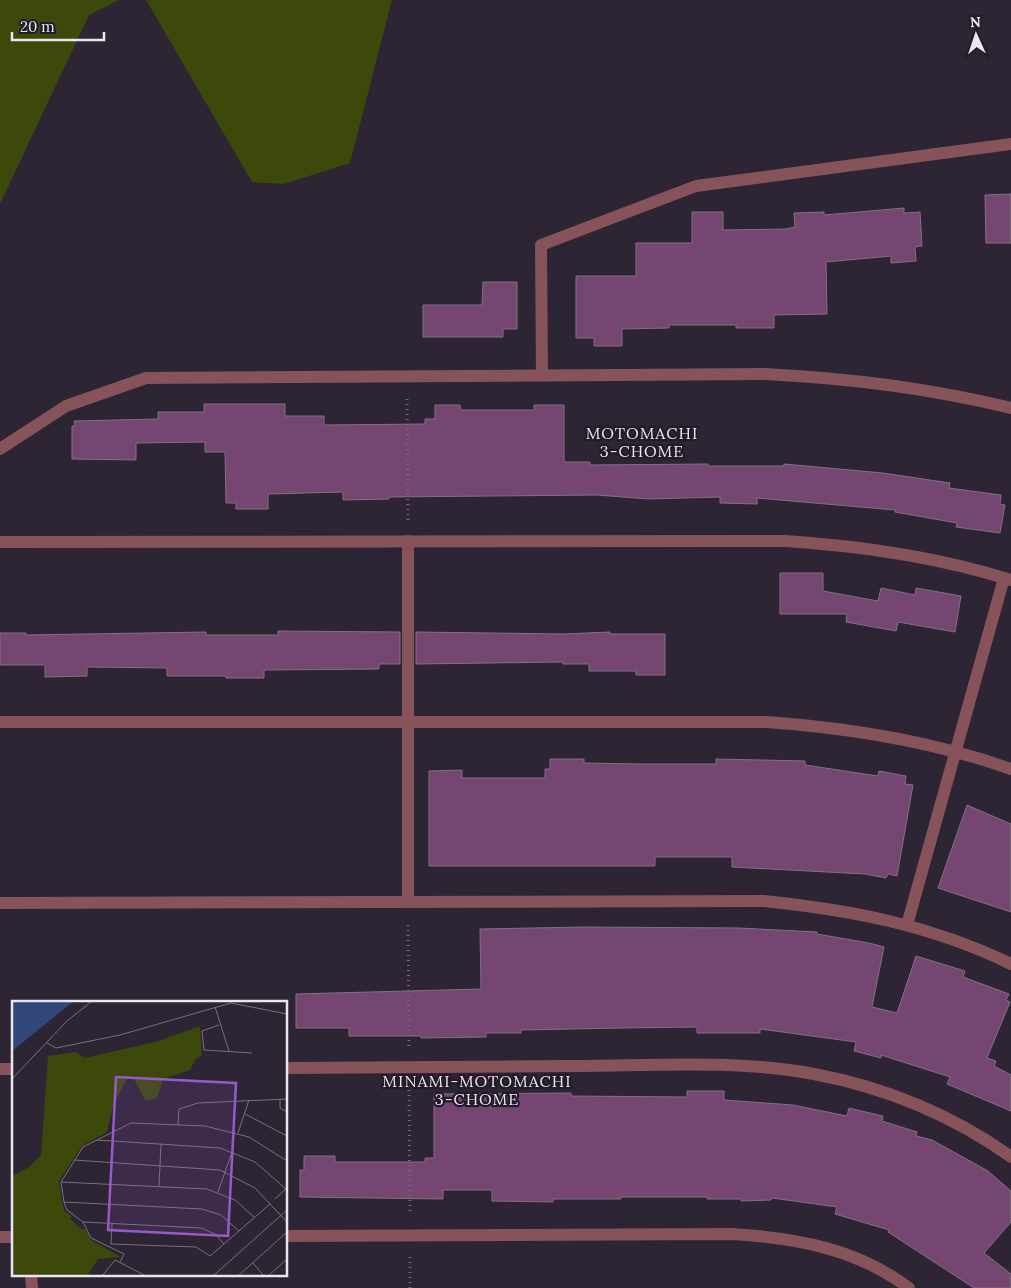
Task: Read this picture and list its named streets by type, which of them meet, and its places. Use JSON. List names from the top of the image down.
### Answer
{
  "districts": ["MOTOMACHI 3-CHOME", "MINAMI-MOTOMACHI 3-CHOME"],
  "scale_bar": "20 m",
  "north": "top"
}
